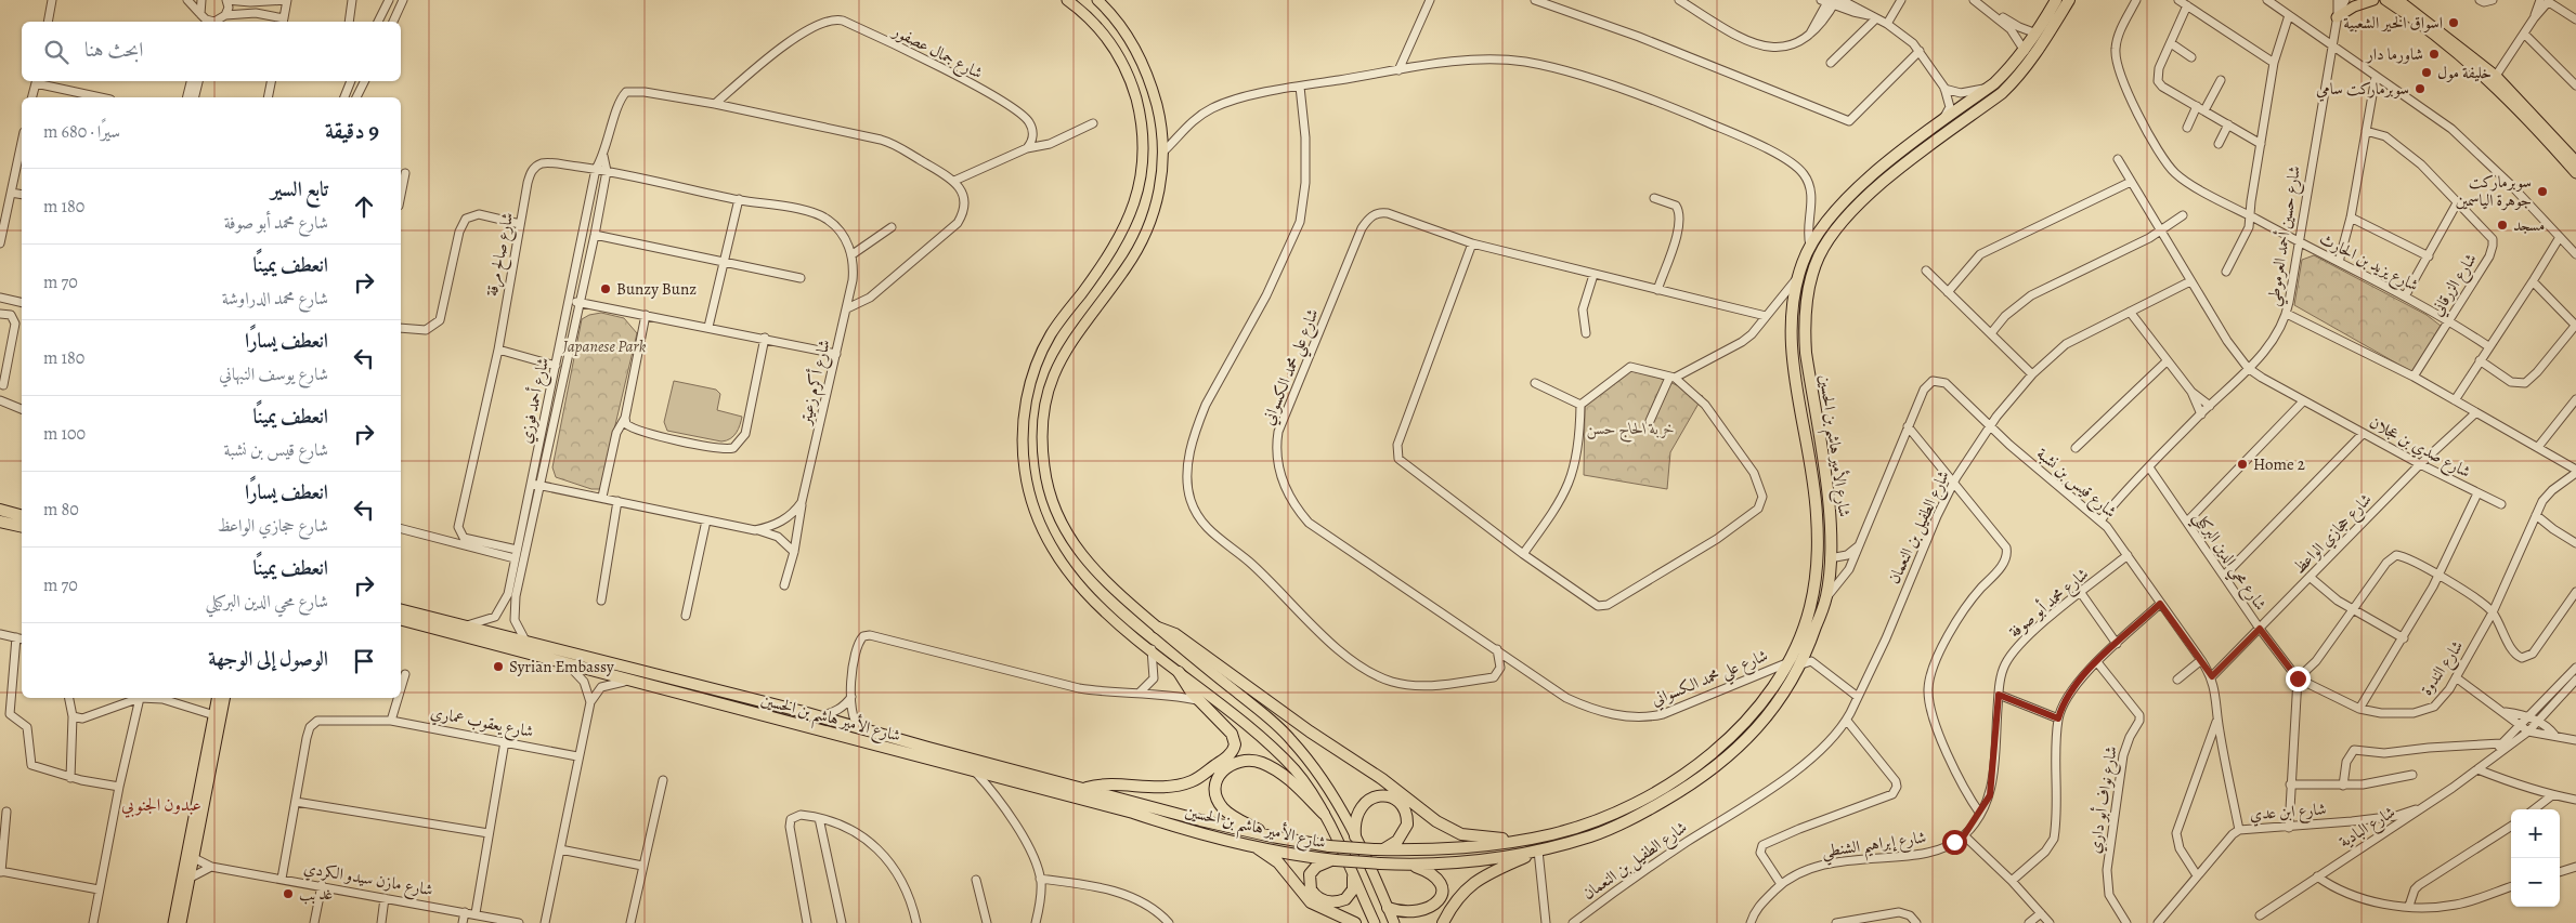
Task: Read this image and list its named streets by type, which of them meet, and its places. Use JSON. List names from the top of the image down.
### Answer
{
  "streets": {
    "highway": ["شارع الأمير هاشم بن الحسين"],
    "street": [
      "شارع جمال عصفور",
      "شارع حسين أحمد العرموطي",
      "شارع صالح مرقة",
      "شارع يزيد بن الحارث",
      "شارع الزرقاني",
      "شارع علي محمد الكسواني",
      "شارع أكرم زعيتر",
      "شارع أحمد فوزي",
      "شارع صدي بن عجلان",
      "شارع قيس بن نشبة",
      "شارع الطفيل بن النعمان",
      "شارع حجازي الواعظ",
      "شارع محي الدين البركيلي",
      "شارع محمد أبو صوفة",
      "شارع الندوة",
      "شارع يعقوب عماري",
      "شارع نواف أبو داري",
      "شارع ابن عدي",
      "شارع البادية",
      "شارع إبراهيم الشنطي",
      "شارع مازن سيدو الكردي"
    ]
  },
  "crossings": [
    ["شارع جمال عصفور", "شارع أحمد فوزي"],
    ["شارع حسين أحمد العرموطي", "شارع يزيد بن الحارث"],
    ["شارع حسين أحمد العرموطي", "شارع صدي بن عجلان"],
    ["شارع حسين أحمد العرموطي", "شارع قيس بن نشبة"],
    ["شارع حسين أحمد العرموطي", "شارع محي الدين البركيلي"],
    ["شارع صالح مرقة", "شارع أكرم زعيتر"],
    ["شارع صالح مرقة", "شارع أحمد فوزي"],
    ["شارع يزيد بن الحارث", "شارع الزرقاني"],
    ["شارع علي محمد الكسواني", "شارع الأمير هاشم بن الحسين"],
    ["شارع أكرم زعيتر", "شارع أحمد فوزي"],
    ["شارع أحمد فوزي", "شارع الأمير هاشم بن الحسين"],
    ["شارع الأمير هاشم بن الحسين", "شارع قيس بن نشبة"],
    ["شارع صدي بن عجلان", "شارع حجازي الواعظ"],
    ["شارع صدي بن عجلان", "شارع الندوة"],
    ["شارع قيس بن نشبة", "شارع الطفيل بن النعمان"],
    ["شارع قيس بن نشبة", "شارع حجازي الواعظ"],
    ["شارع قيس بن نشبة", "شارع محمد أبو صوفة"],
    ["شارع قيس بن نشبة", "شارع ابن عدي"],
    ["شارع حجازي الواعظ", "شارع محي الدين البركيلي"],
    ["شارع محي الدين البركيلي", "شارع الندوة"],
    ["شارع محمد أبو صوفة", "شارع إبراهيم الشنطي"],
    ["شارع يعقوب عماري", "شارع مازن سيدو الكردي"],
    ["شارع ابن عدي", "شارع البادية"]
  ],
  "districts": ["عبدون الجنوبي"],
  "parks": ["Japanese Park", "خربة الحاج حسن"],
  "places": [
    "اسواق الخير الشعبية",
    "شاورما دار",
    "خليفة مول",
    "سوبرماركت سامي",
    "سوبرماركت جوهرة الياسمين",
    "مسجد",
    "Bunzy Bunz",
    "Home 2",
    "Syrian Embassy",
    "غد بب"
  ],
  "page": {
    "search": "ابحث هنا",
    "heading": ["9 دقيقة", "سيرًا · 680 m"],
    "list": [
      ["تابع السير", "شارع محمد أبو صوفة", "180 m"],
      ["انعطف يمينًا", "شارع محمد الدراوشة", "70 m"],
      ["انعطف يسارًا", "شارع يوسف النبهاني", "180 m"],
      ["انعطف يمينًا", "شارع قيس بن نشبة", "100 m"],
      ["انعطف يسارًا", "شارع حجازي الواعظ", "80 m"],
      ["انعطف يمينًا", "شارع محي الدين البركيلي", "70 m"],
      "الوصول إلى الوجهة"
    ],
    "map_buttons": ["+", "−"]
  }
}
